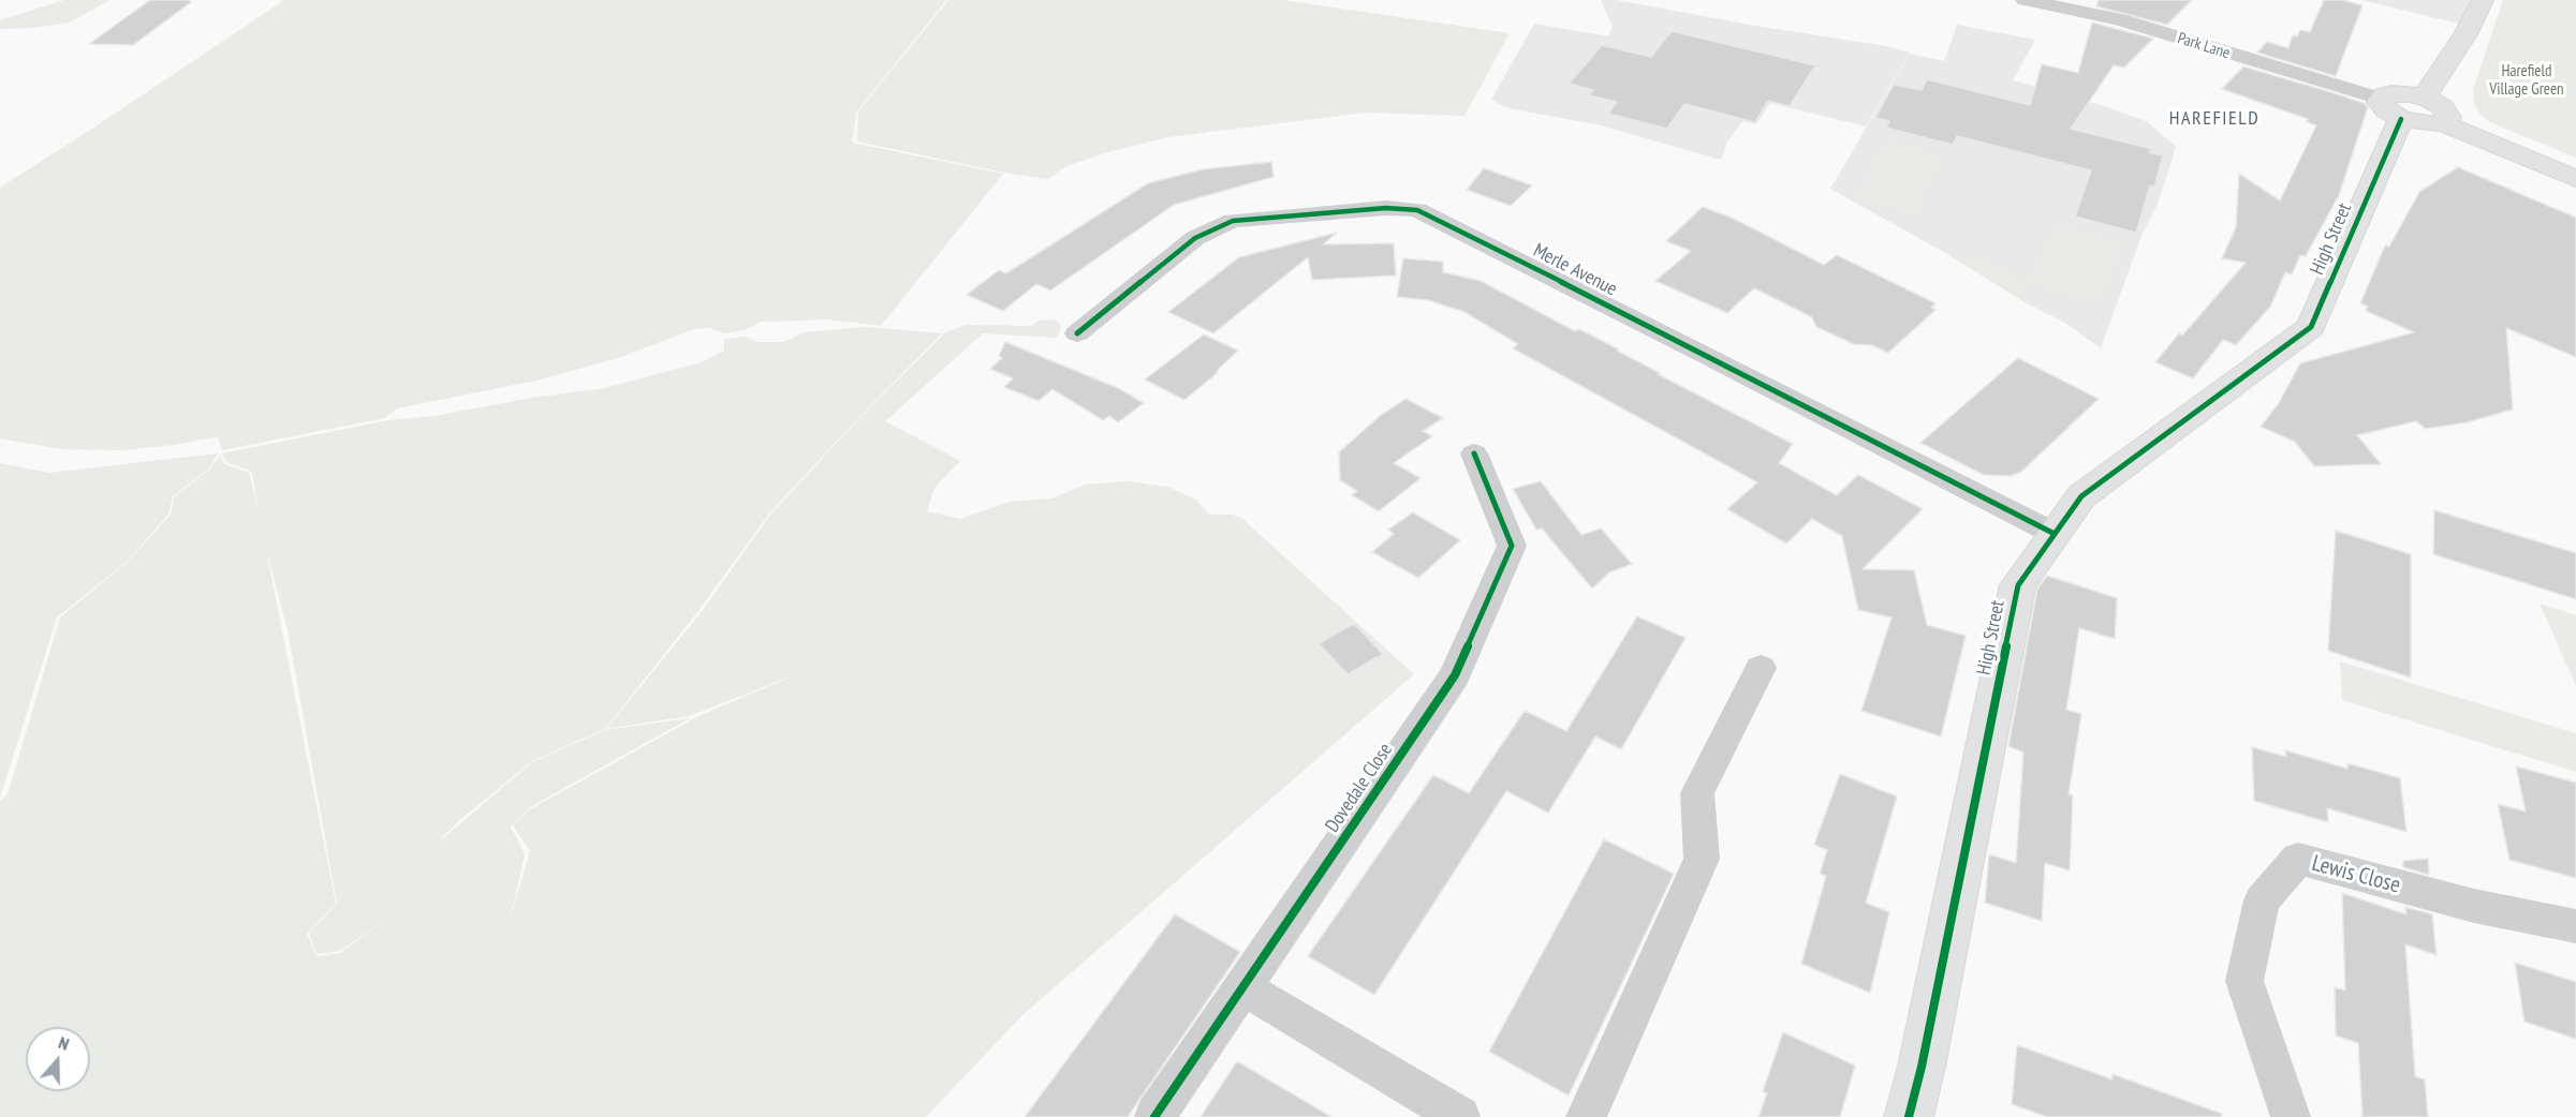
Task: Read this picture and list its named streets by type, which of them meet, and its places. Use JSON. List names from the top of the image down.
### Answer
{
  "streets": {
    "street": [
      "Park Lane",
      "High Street",
      "Merle Avenue",
      "Dovedale Close",
      "Lewis Close"
    ]
  },
  "crossings": [
    ["Park Lane", "High Street"],
    ["High Street", "Merle Avenue"]
  ],
  "districts": ["HAREFIELD"],
  "parks": ["Harefield Village Green"],
  "north": "top"
}
